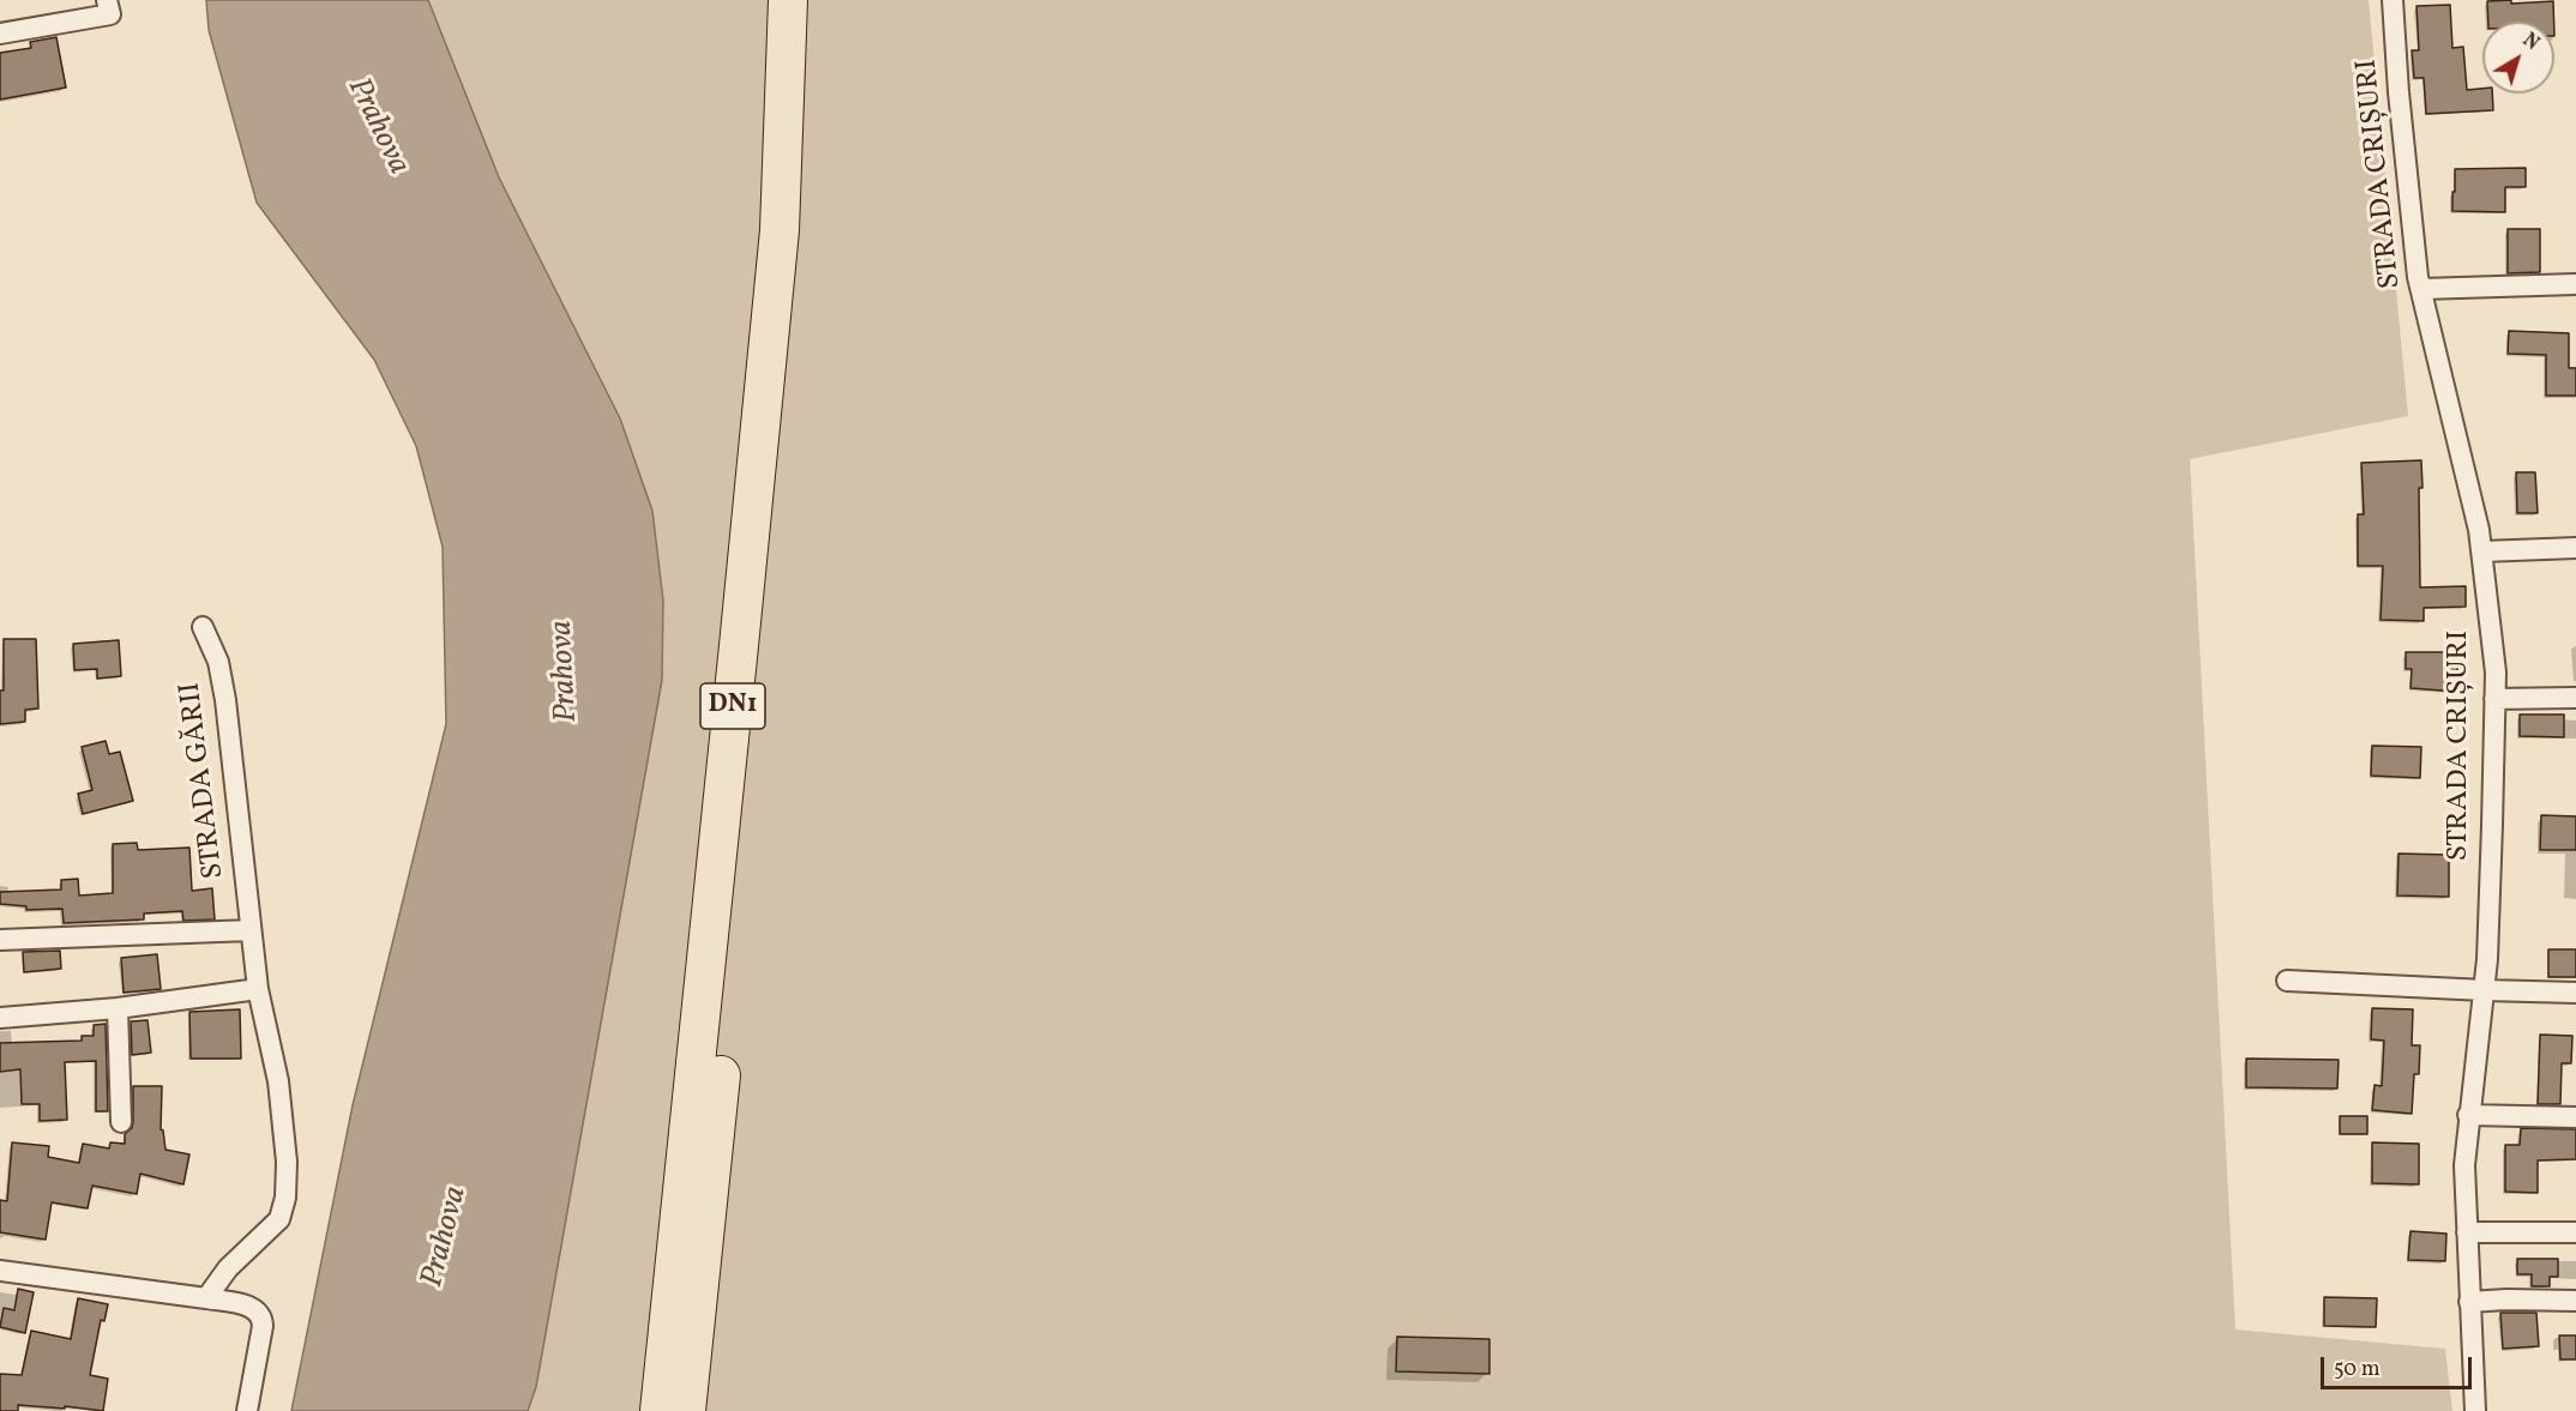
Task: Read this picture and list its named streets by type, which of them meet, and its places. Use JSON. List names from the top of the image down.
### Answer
{
  "streets": {
    "highway": ["DN1"],
    "street": ["STRADA CRIȘURI", "STRADA GĂRII"]
  },
  "water": ["Prahova"],
  "scale_bar": "50 m",
  "north": "top right"
}
